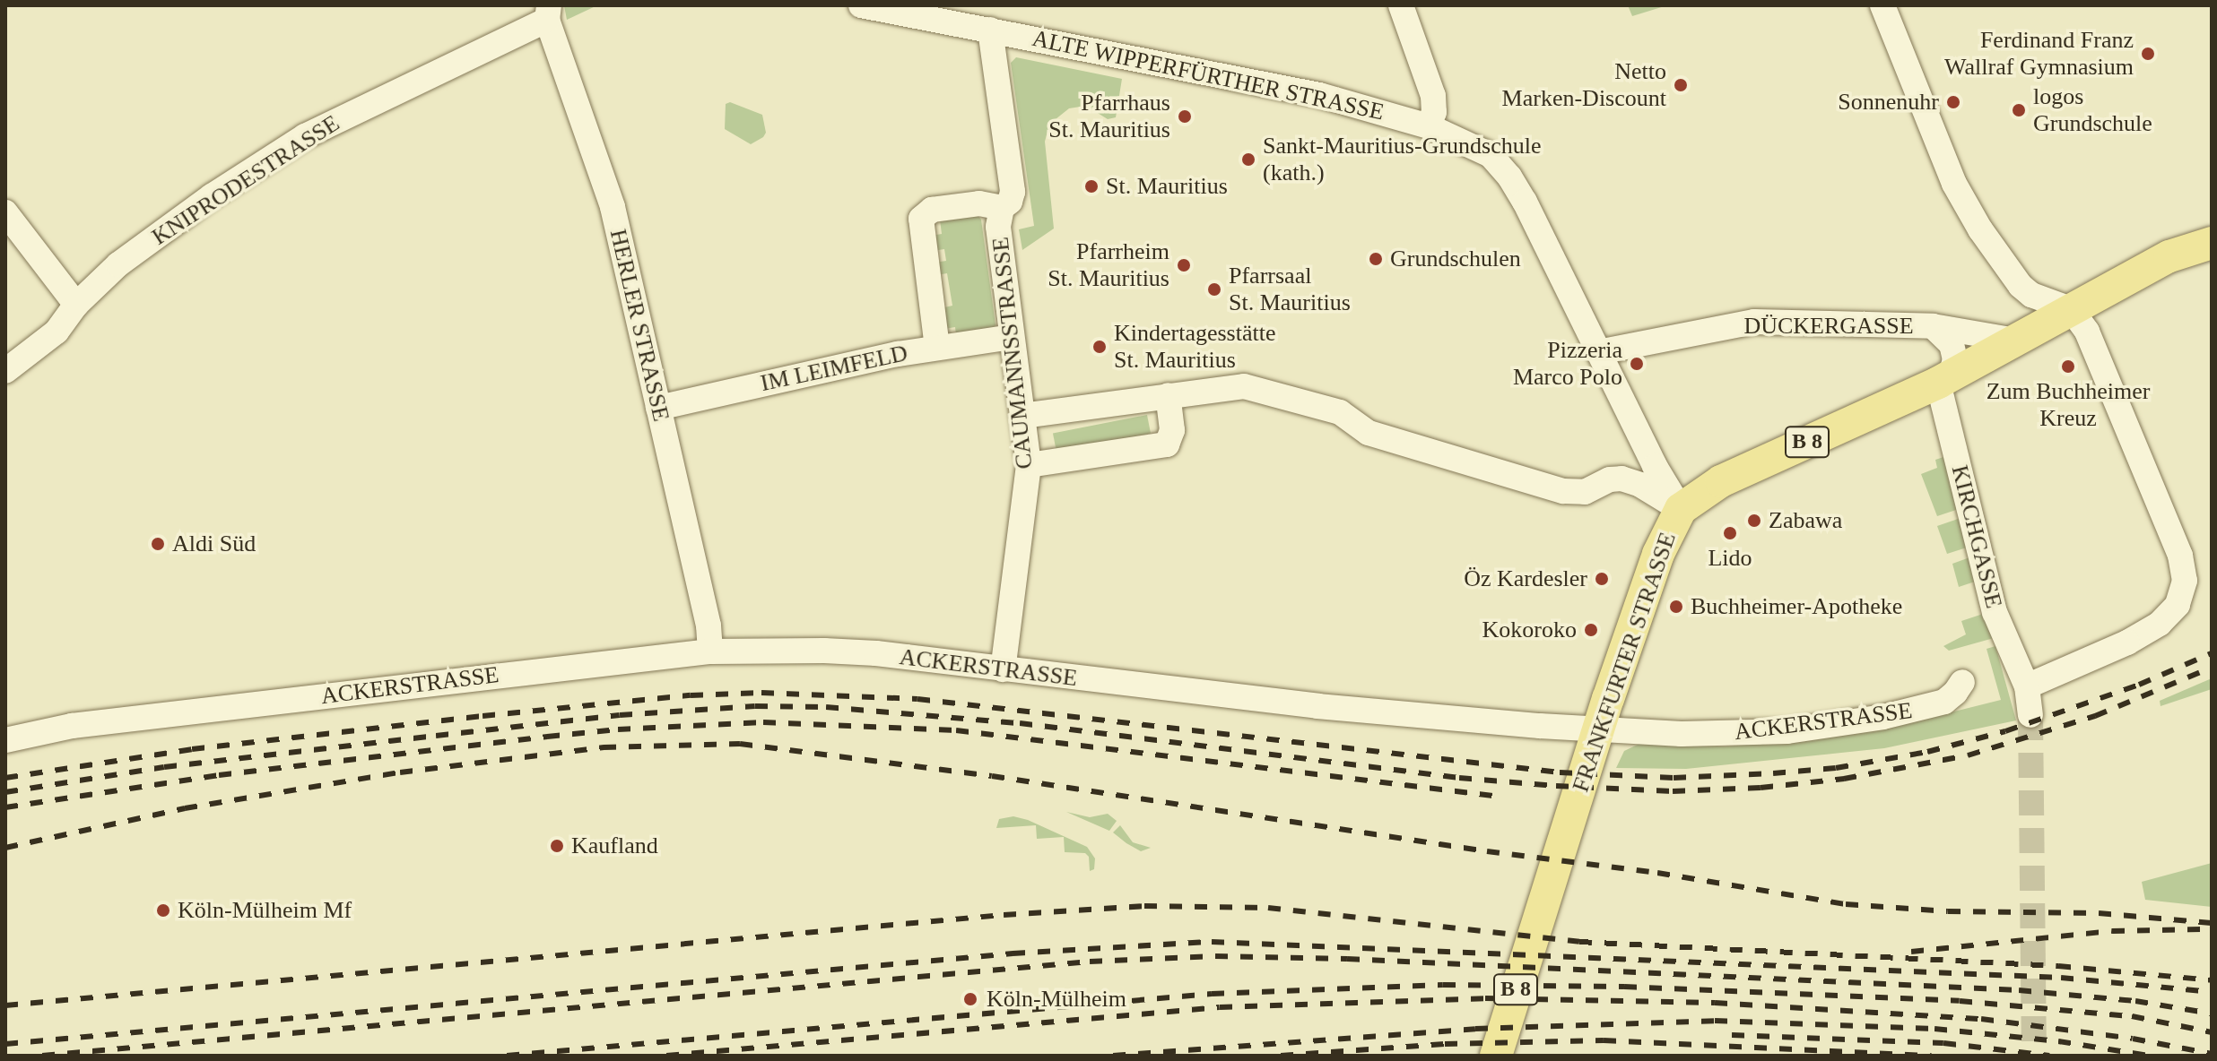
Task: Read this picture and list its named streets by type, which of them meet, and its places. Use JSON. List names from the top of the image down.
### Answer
{
  "streets": {
    "main road": ["B 8", "FRANKFURTER STRASSE"],
    "street": [
      "ALTE WIPPERFÜRTHER STRASSE",
      "KNIPRODESTRASSE",
      "HERLER STRASSE",
      "DÜCKERGASSE",
      "CAUMANNSSTRASSE",
      "IM LEIMFELD",
      "KIRCHGASSE",
      "ACKERSTRASSE"
    ]
  },
  "crossings": [
    ["ALTE WIPPERFÜRTHER STRASSE", "DÜCKERGASSE"],
    ["ALTE WIPPERFÜRTHER STRASSE", "CAUMANNSSTRASSE"],
    ["ALTE WIPPERFÜRTHER STRASSE", "FRANKFURTER STRASSE"],
    ["KNIPRODESTRASSE", "HERLER STRASSE"],
    ["HERLER STRASSE", "IM LEIMFELD"],
    ["HERLER STRASSE", "ACKERSTRASSE"],
    ["DÜCKERGASSE", "KIRCHGASSE"],
    ["DÜCKERGASSE", "FRANKFURTER STRASSE"],
    ["CAUMANNSSTRASSE", "IM LEIMFELD"],
    ["CAUMANNSSTRASSE", "ACKERSTRASSE"],
    ["KIRCHGASSE", "FRANKFURTER STRASSE"],
    ["FRANKFURTER STRASSE", "ACKERSTRASSE"]
  ],
  "places": [
    "Ferdinand Franz Wallraf Gymnasium",
    "Netto Marken-Discount",
    "Sonnenuhr",
    "logos Grundschule",
    "Pfarrhaus St. Mauritius",
    "Sankt-Mauritius-Grundschule (kath.)",
    "St. Mauritius",
    "Grundschulen",
    "Pfarrheim St. Mauritius",
    "Pfarrsaal St. Mauritius",
    "Kindertagesstätte St. Mauritius",
    "Pizzeria Marco Polo",
    "Zum Buchheimer Kreuz",
    "Zabawa",
    "Lido",
    "Aldi Süd",
    "Öz Kardesler",
    "Buchheimer-Apotheke",
    "Kokoroko",
    "Kaufland",
    "Köln-Mülheim Mf",
    "Köln-Mülheim"
  ]
}
